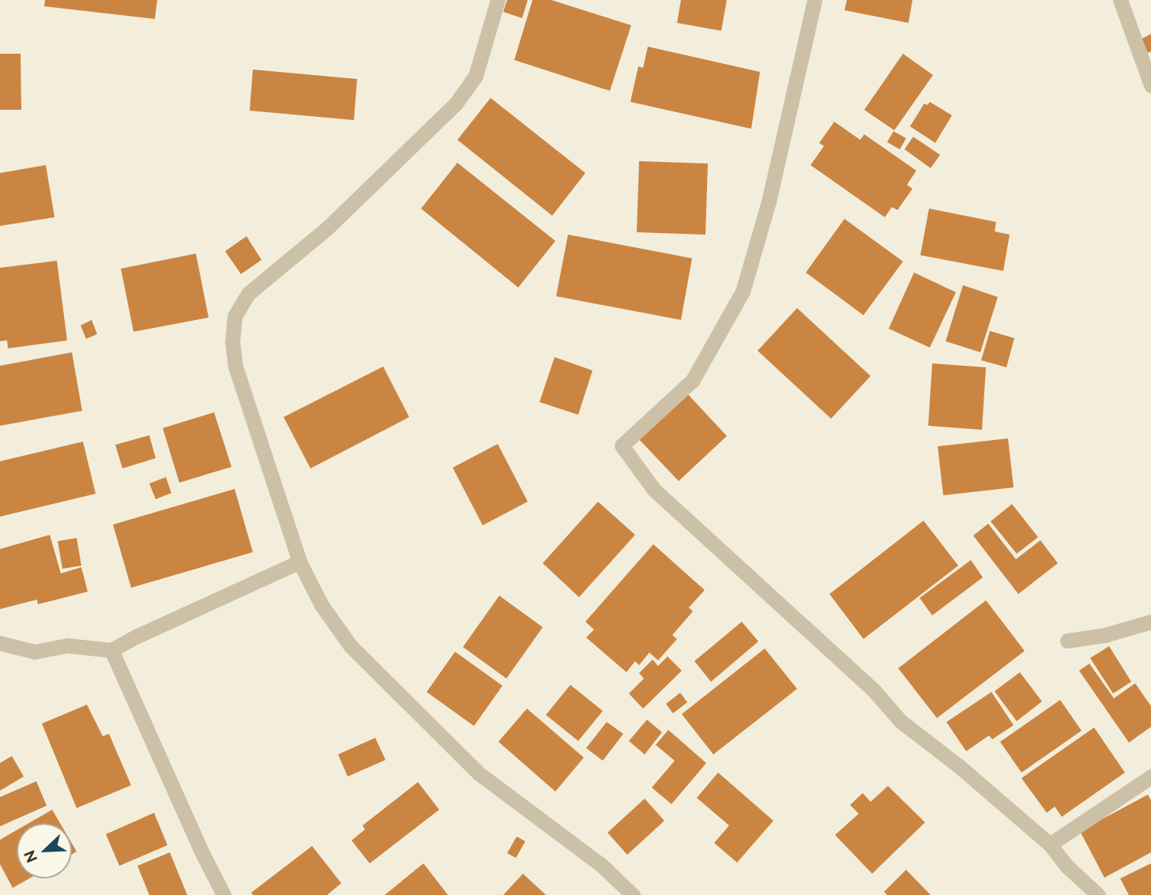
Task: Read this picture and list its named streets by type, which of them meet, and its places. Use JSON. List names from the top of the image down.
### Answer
{
  "north": "bottom left"
}
